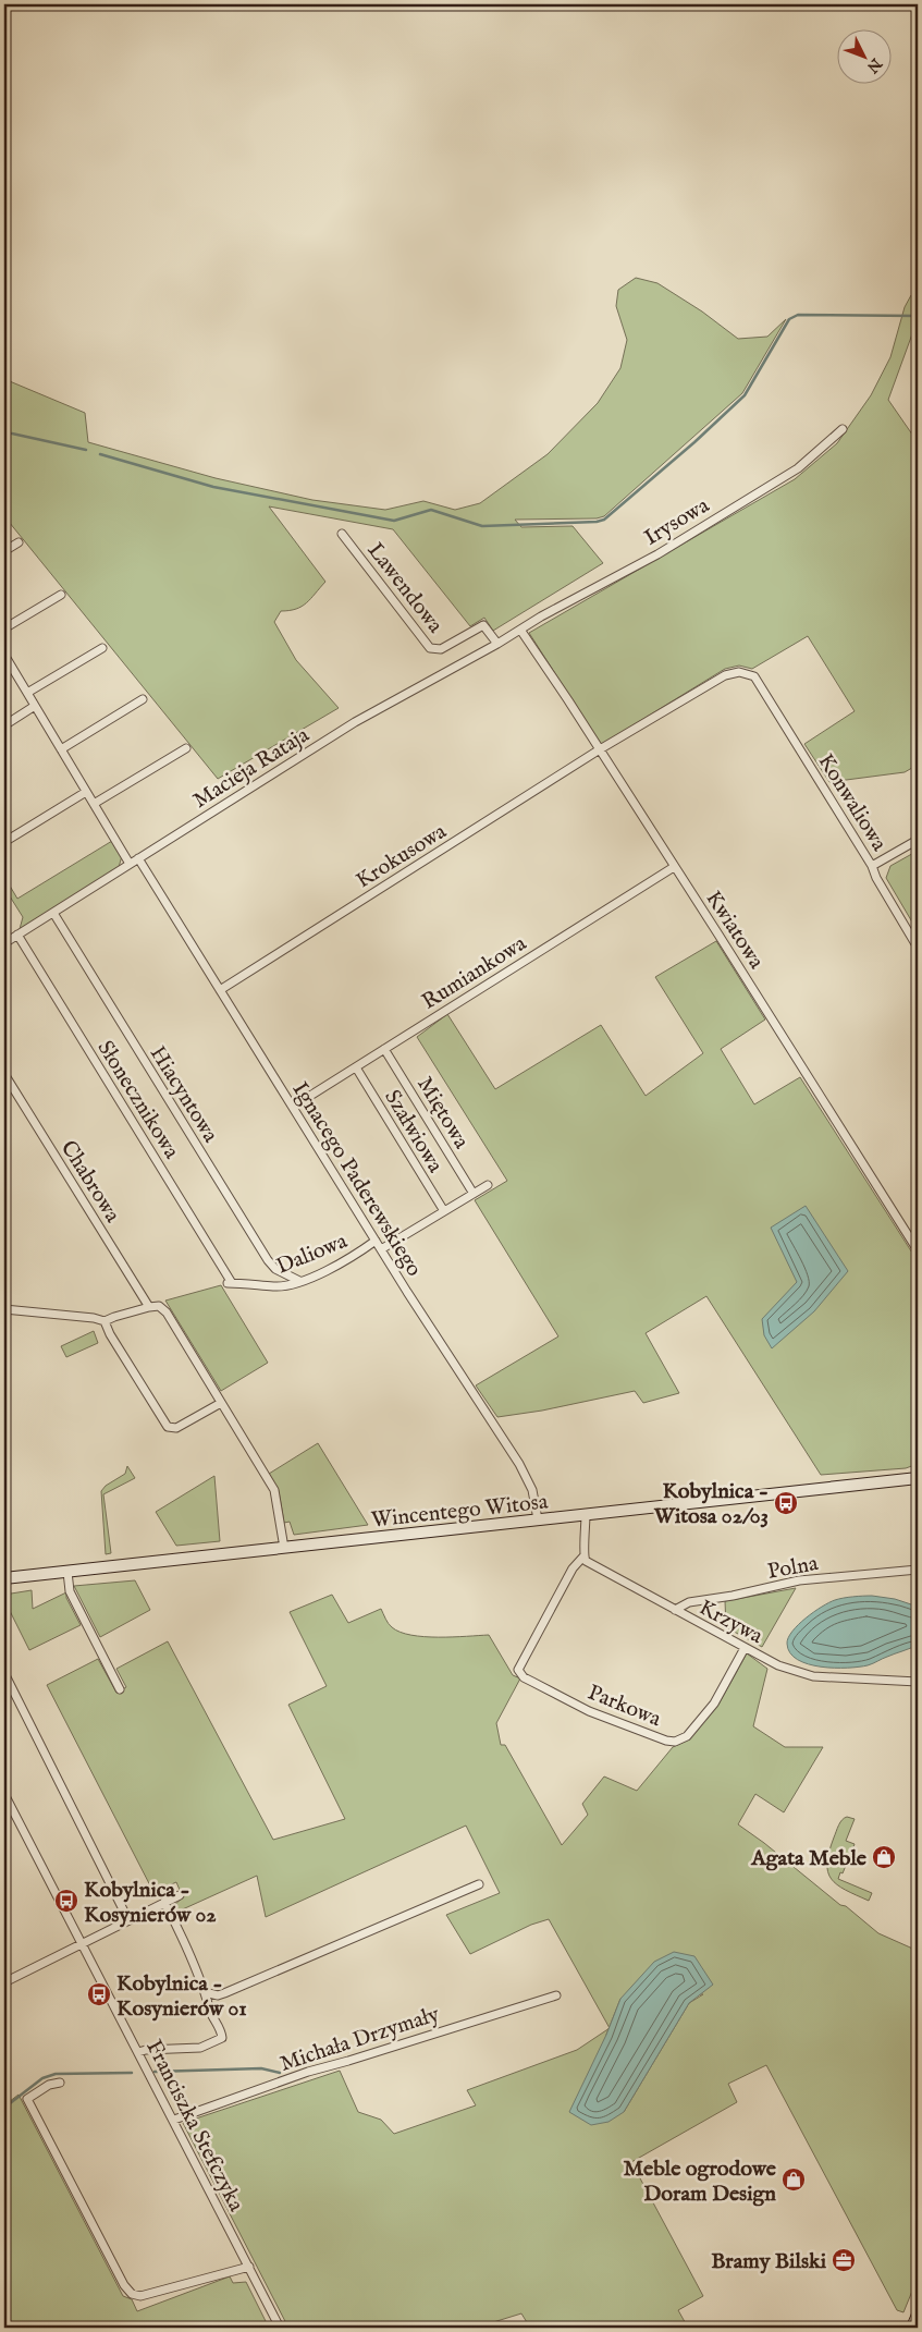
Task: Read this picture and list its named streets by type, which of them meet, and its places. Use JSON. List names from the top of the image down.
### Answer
{
  "streets": {
    "street": [
      "Irysowa",
      "Lawendowa",
      "Macieja Rataja",
      "Konwaliowa",
      "Krokusowa",
      "Kwiatowa",
      "Rumiankowa",
      "Hiacyntowa",
      "Słonecznikowa",
      "Miętowa",
      "Szałwiowa",
      "Ignacego Paderewskiego",
      "Chabrowa",
      "Daliowa",
      "Wincentego Witosa",
      "Polna",
      "Krzywa",
      "Parkowa",
      "Michała Drzymały",
      "Franciszka Stefczyka"
    ]
  },
  "crossings": [
    ["Irysowa", "Macieja Rataja"],
    ["Irysowa", "Kwiatowa"],
    ["Lawendowa", "Macieja Rataja"],
    ["Macieja Rataja", "Kwiatowa"],
    ["Macieja Rataja", "Hiacyntowa"],
    ["Macieja Rataja", "Słonecznikowa"],
    ["Macieja Rataja", "Ignacego Paderewskiego"],
    ["Konwaliowa", "Krokusowa"],
    ["Krokusowa", "Kwiatowa"],
    ["Krokusowa", "Ignacego Paderewskiego"],
    ["Kwiatowa", "Rumiankowa"],
    ["Rumiankowa", "Miętowa"],
    ["Rumiankowa", "Szałwiowa"],
    ["Rumiankowa", "Ignacego Paderewskiego"],
    ["Hiacyntowa", "Daliowa"],
    ["Słonecznikowa", "Daliowa"],
    ["Ignacego Paderewskiego", "Daliowa"],
    ["Ignacego Paderewskiego", "Wincentego Witosa"],
    ["Chabrowa", "Wincentego Witosa"],
    ["Polna", "Krzywa"],
    ["Krzywa", "Parkowa"],
    ["Michała Drzymały", "Franciszka Stefczyka"]
  ],
  "places": {
    "bus stop": ["Kobylnica - Witosa 02/03", "Kobylnica - Kosynierów 02", "Kobylnica - Kosynierów 01"],
    "shop": ["Agata Meble", "Meble ogrodowe Doram Design"],
    "office": ["Bramy Bilski"]
  },
  "north": "bottom right"
}
